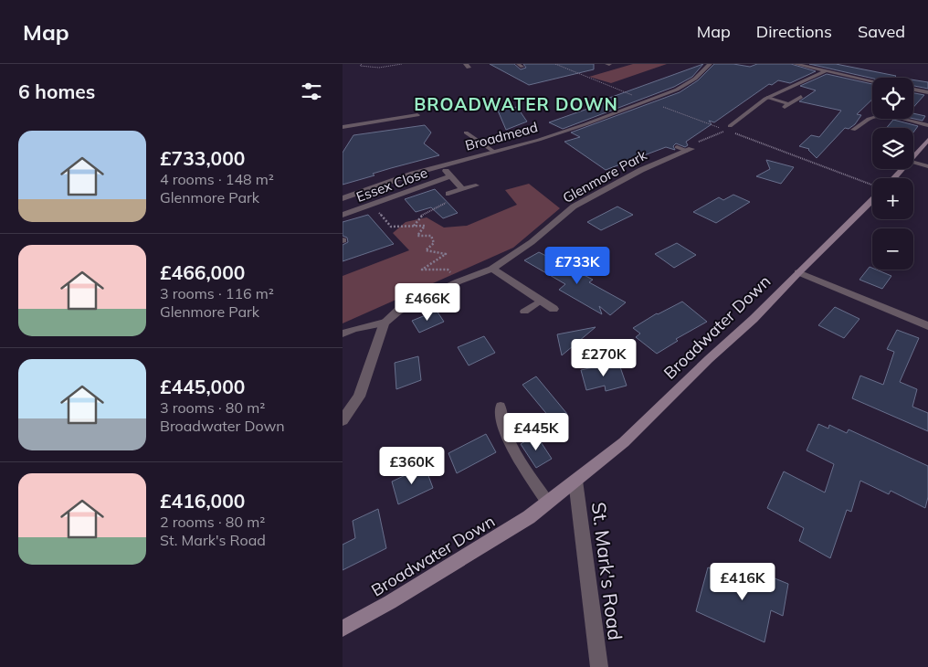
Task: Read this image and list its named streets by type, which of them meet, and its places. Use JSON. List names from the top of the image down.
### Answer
{
  "streets": {
    "street": [
      "Broadmead",
      "Glenmore Park",
      "Essex Close",
      "Broadwater Down",
      "St. Mark's Road"
    ]
  },
  "crossings": [
    ["Broadmead", "Essex Close"],
    ["Broadwater Down", "St. Mark's Road"]
  ],
  "districts": ["BROADWATER DOWN"],
  "page": {
    "header": "Map",
    "nav": ["Map", "Directions", "Saved"],
    "heading": "6 homes",
    "map_buttons": ["+", "−"],
    "list": [
      {
        "name": "£733,000",
        "note": "4 rooms · 148 m² · Glenmore Park"
      },
      {
        "name": "£466,000",
        "note": "3 rooms · 116 m² · Glenmore Park"
      },
      {
        "name": "£445,000",
        "note": "3 rooms · 80 m² · Broadwater Down"
      },
      {
        "name": "£416,000",
        "note": "2 rooms · 80 m² · St. Mark's Road"
      }
    ],
    "price": [
      "£733K",
      "£466K",
      "£270K",
      "£445K",
      "£360K",
      "£416K"
    ]
  }
}
